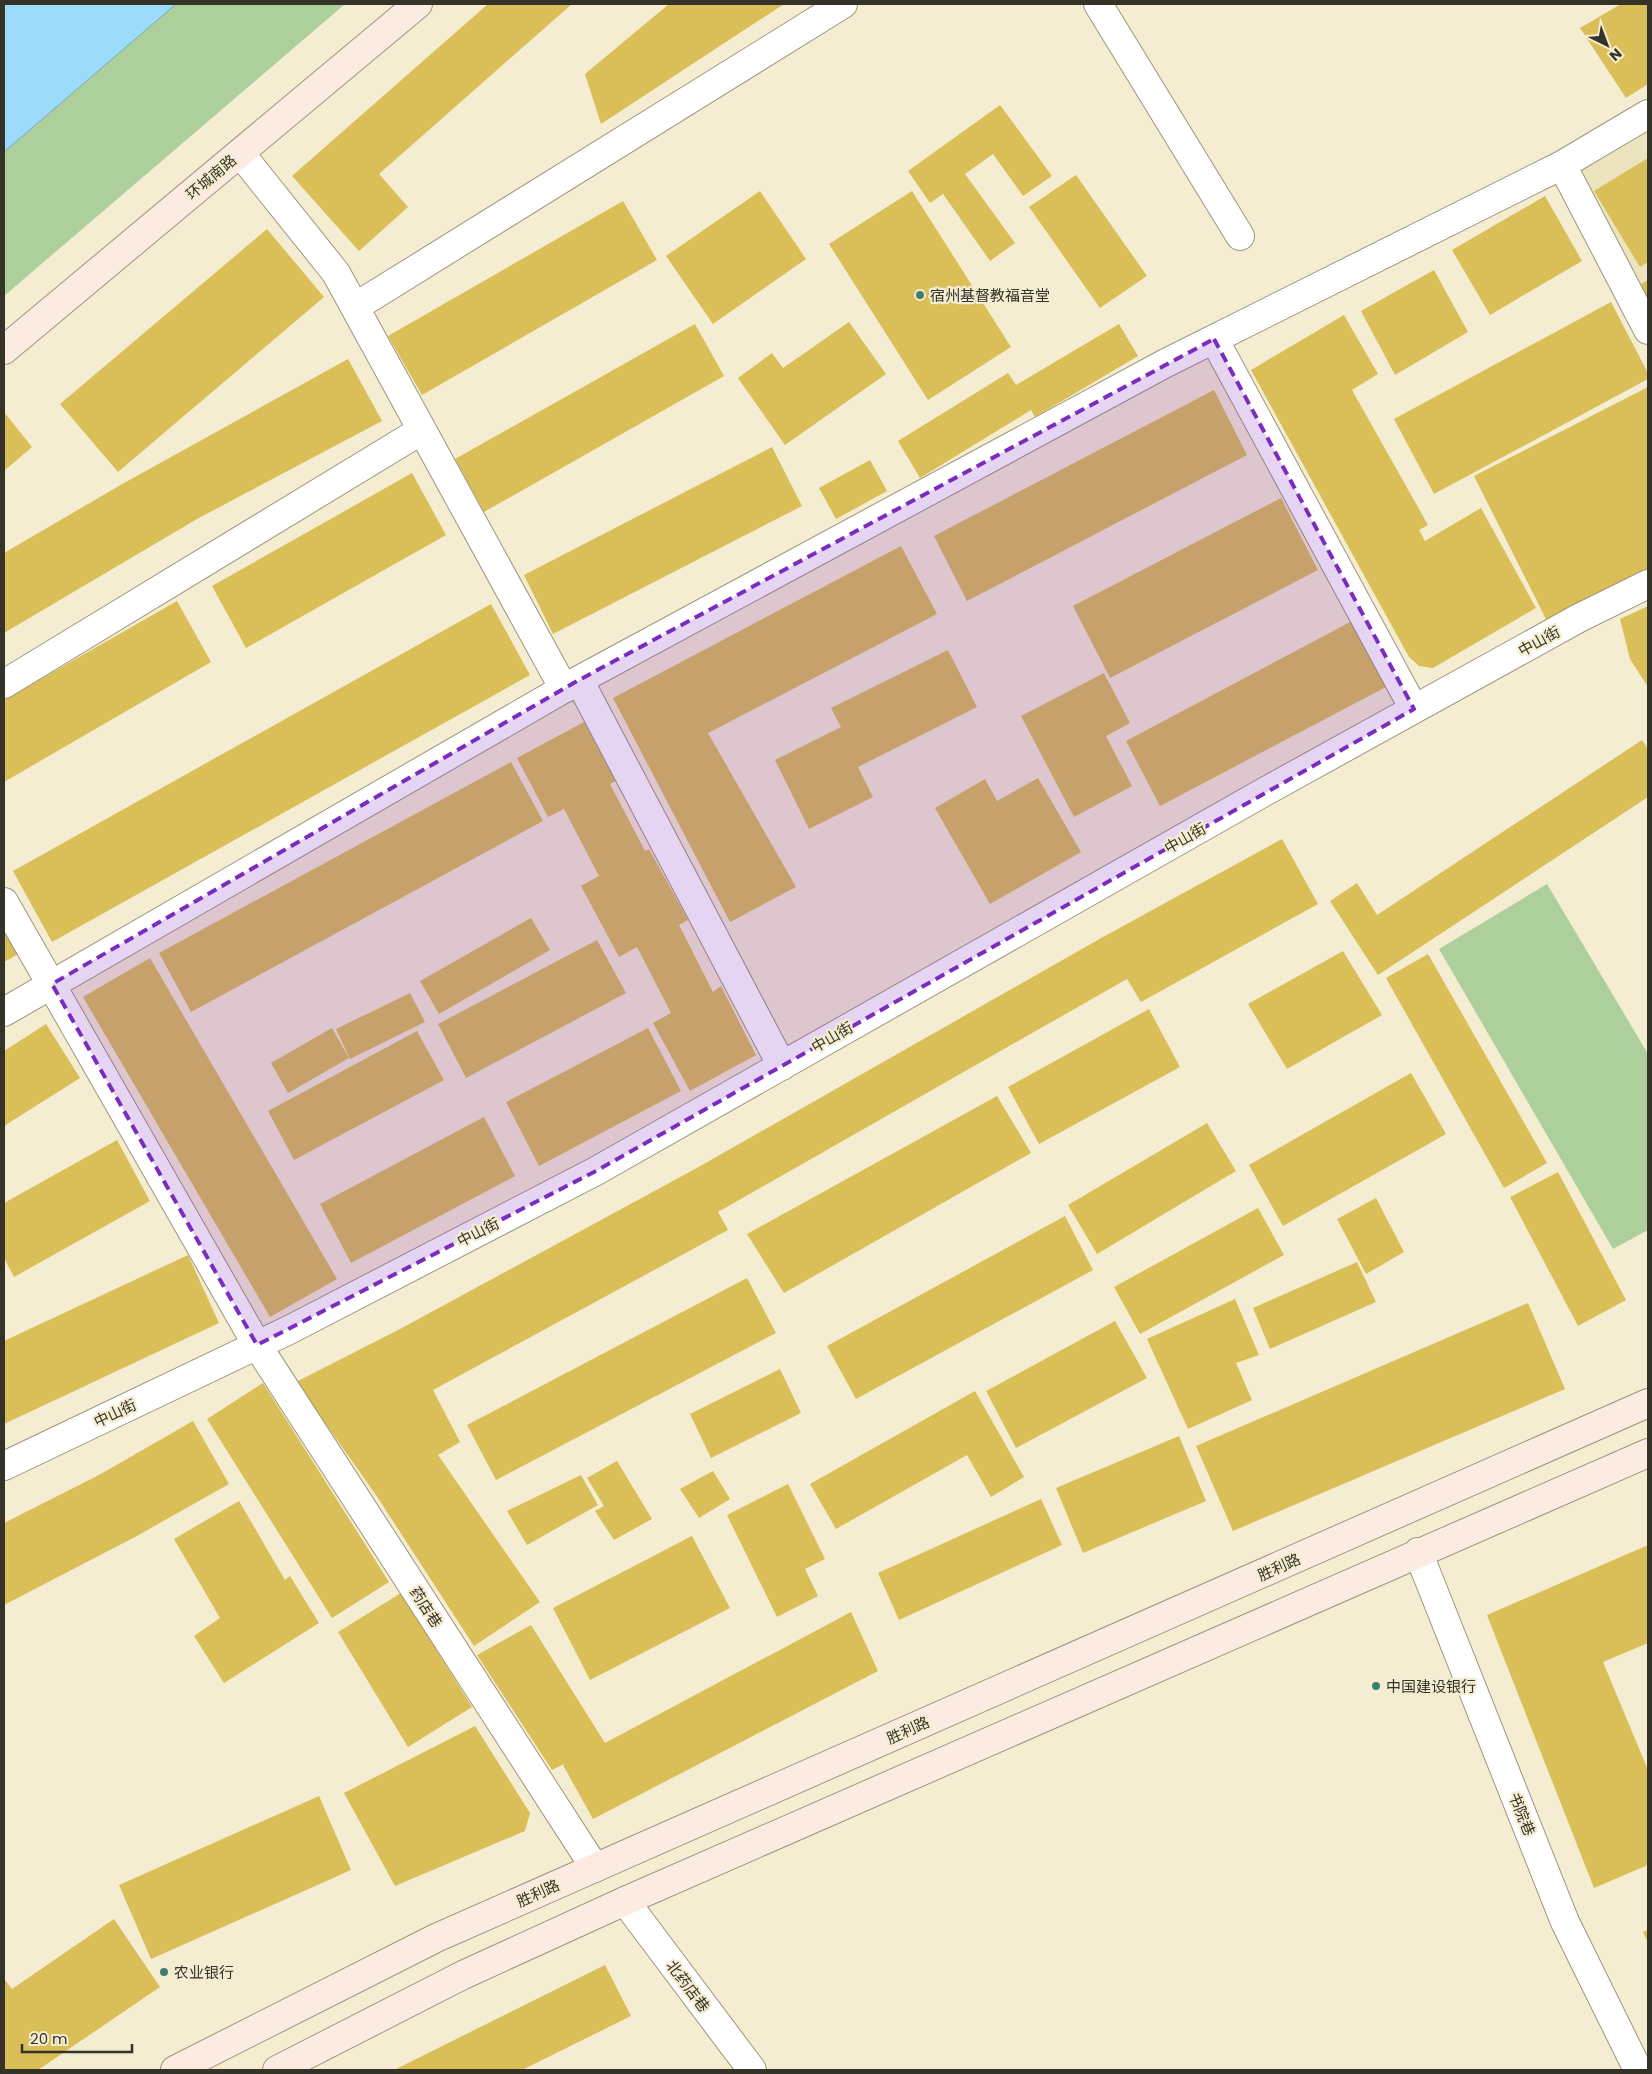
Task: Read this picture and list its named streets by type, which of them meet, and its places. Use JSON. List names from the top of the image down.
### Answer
{
  "streets": {
    "main road": ["环城南路", "胜利路"],
    "street": [
      "中山街",
      "药店巷",
      "书院巷",
      "北药店巷"
    ]
  },
  "crossings": [
    ["中山街", "药店巷"],
    ["胜利路", "药店巷"]
  ],
  "places": ["宿州基督教福音堂", "中国建设银行", "农业银行"],
  "scale_bar": "20 m",
  "north": "bottom right"
}
